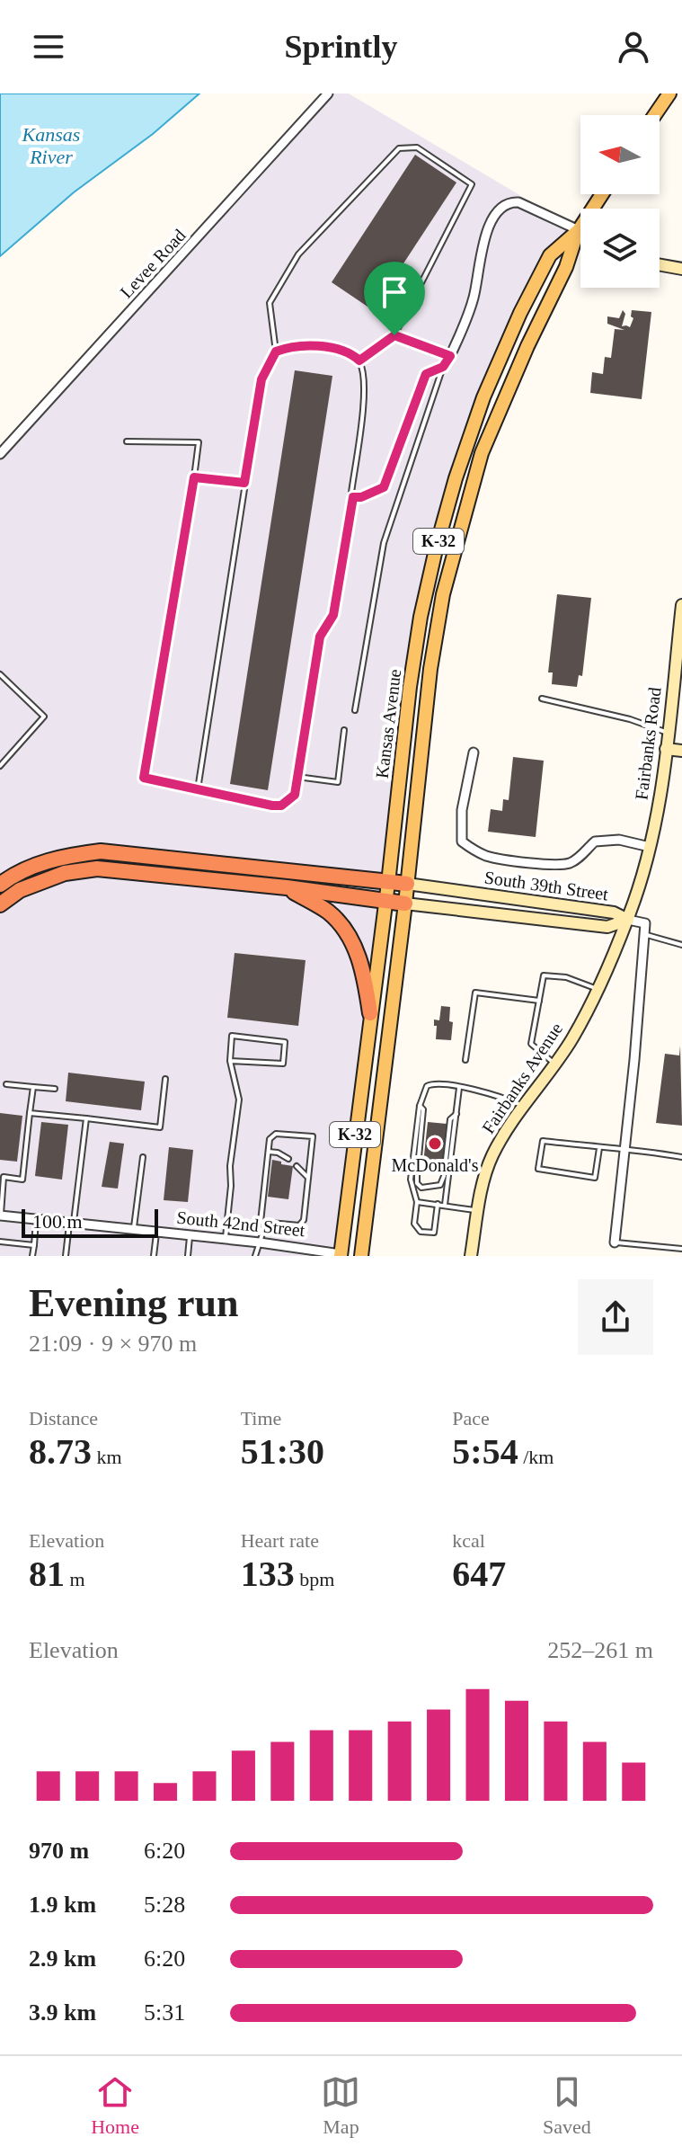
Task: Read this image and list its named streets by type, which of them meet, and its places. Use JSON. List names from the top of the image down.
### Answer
{
  "streets": {
    "main road": ["K-32", "Kansas Avenue"],
    "street": [
      "Levee Road",
      "Fairbanks Road",
      "South 39th Street",
      "Fairbanks Avenue",
      "South 42nd Street"
    ]
  },
  "crossings": [
    ["Kansas Avenue", "South 39th Street"],
    ["Kansas Avenue", "South 42nd Street"],
    ["Fairbanks Road", "Fairbanks Avenue"],
    ["South 39th Street", "Fairbanks Avenue"]
  ],
  "water": ["Kansas River"],
  "places": ["McDonald's"],
  "scale_bar": "100 m",
  "north": "left",
  "page": {
    "header": "Sprintly",
    "scale": "100 m",
    "heading": ["Evening run", "21:09 · 9 × 970 m"],
    "stats": [
      ["Distance", "8.73 km"],
      ["Time", "51:30"],
      ["Pace", "5:54 /km"],
      ["Elevation", "81 m"],
      ["Heart rate", "133 bpm"],
      ["kcal", "647"]
    ],
    "chart": ["Elevation", "252–261 m"],
    "list": [
      {
        "name": "970 m",
        "note": "6:20"
      },
      {
        "name": "1.9 km",
        "note": "5:28"
      },
      {
        "name": "2.9 km",
        "note": "6:20"
      },
      {
        "name": "3.9 km",
        "note": "5:31"
      }
    ],
    "tabs": ["Home", "Map", "Saved"]
  }
}
